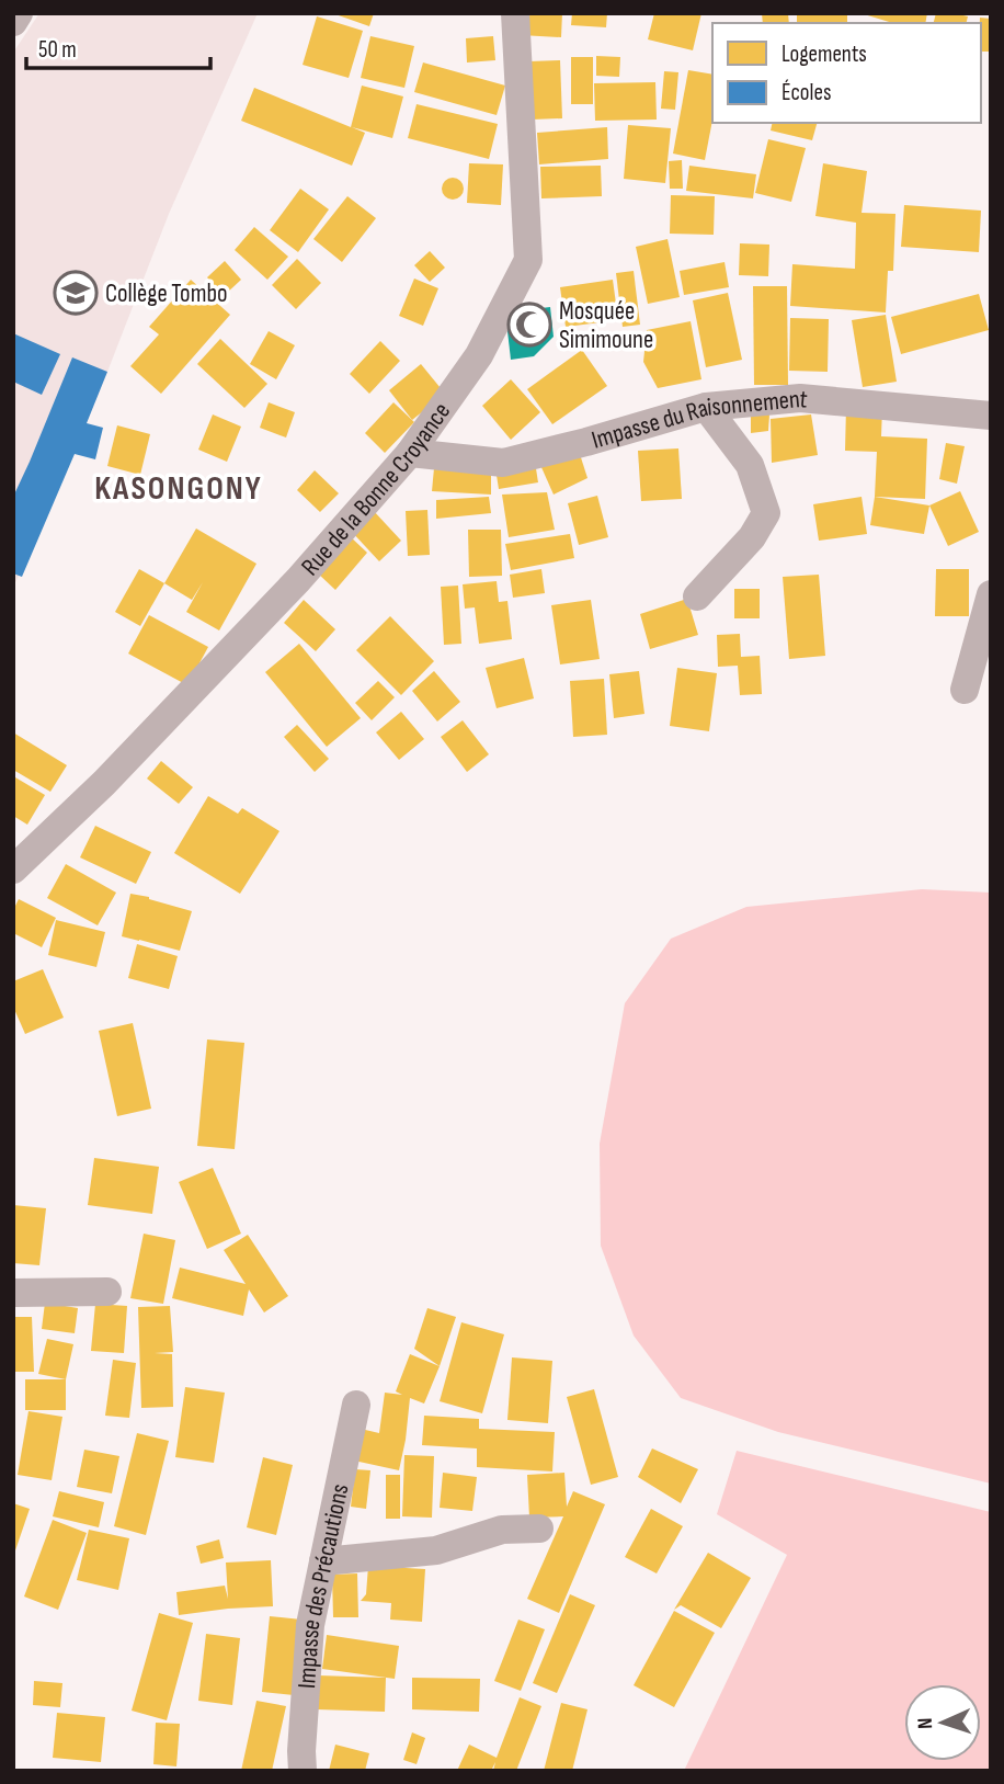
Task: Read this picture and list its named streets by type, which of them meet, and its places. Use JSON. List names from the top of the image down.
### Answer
{
  "streets": {
    "street": ["Impasse du Raisonnement", "Rue de la Bonne Croyance", "Impasse des Précautions"]
  },
  "crossings": [
    ["Impasse du Raisonnement", "Rue de la Bonne Croyance"]
  ],
  "districts": ["KASONGONY"],
  "places": {
    "school or university": ["Collège Tombo"],
    "mosque": ["Mosquée Simimoune"]
  },
  "legend": ["Logements", "Écoles"],
  "scale_bar": "50 m",
  "north": "left"
}
